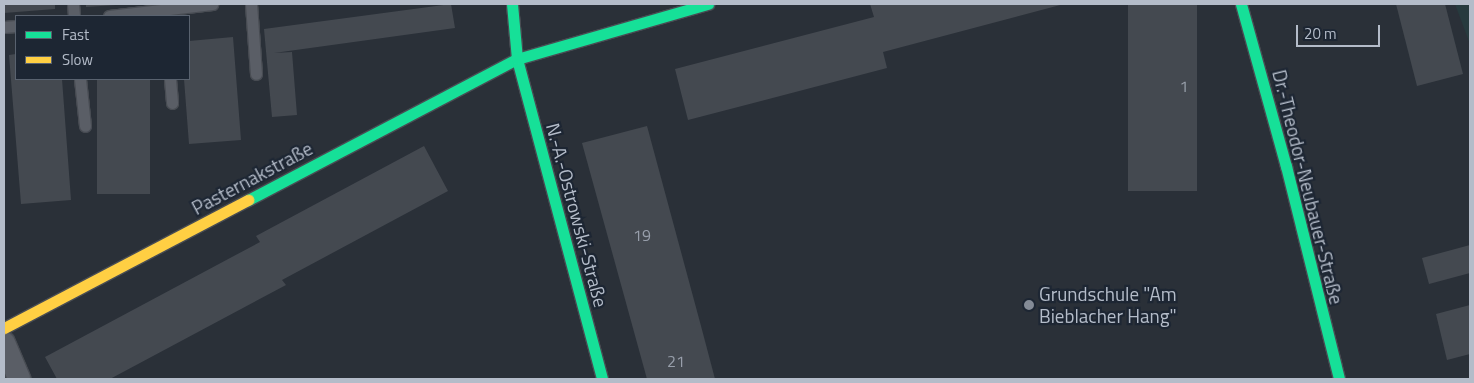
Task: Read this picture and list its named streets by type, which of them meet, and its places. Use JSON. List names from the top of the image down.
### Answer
{
  "streets": {
    "street": ["Pasternakstraße", "Dr.-Theodor-Neubauer-Straße", "N.-A.-Ostrowski-Straße"]
  },
  "crossings": [
    ["Pasternakstraße", "N.-A.-Ostrowski-Straße"]
  ],
  "places": ["Grundschule \"Am Bieblacher Hang\""],
  "house_numbers": ["1", "19", "21"],
  "legend": ["Fast", "Slow"],
  "scale_bar": "20 m"
}
